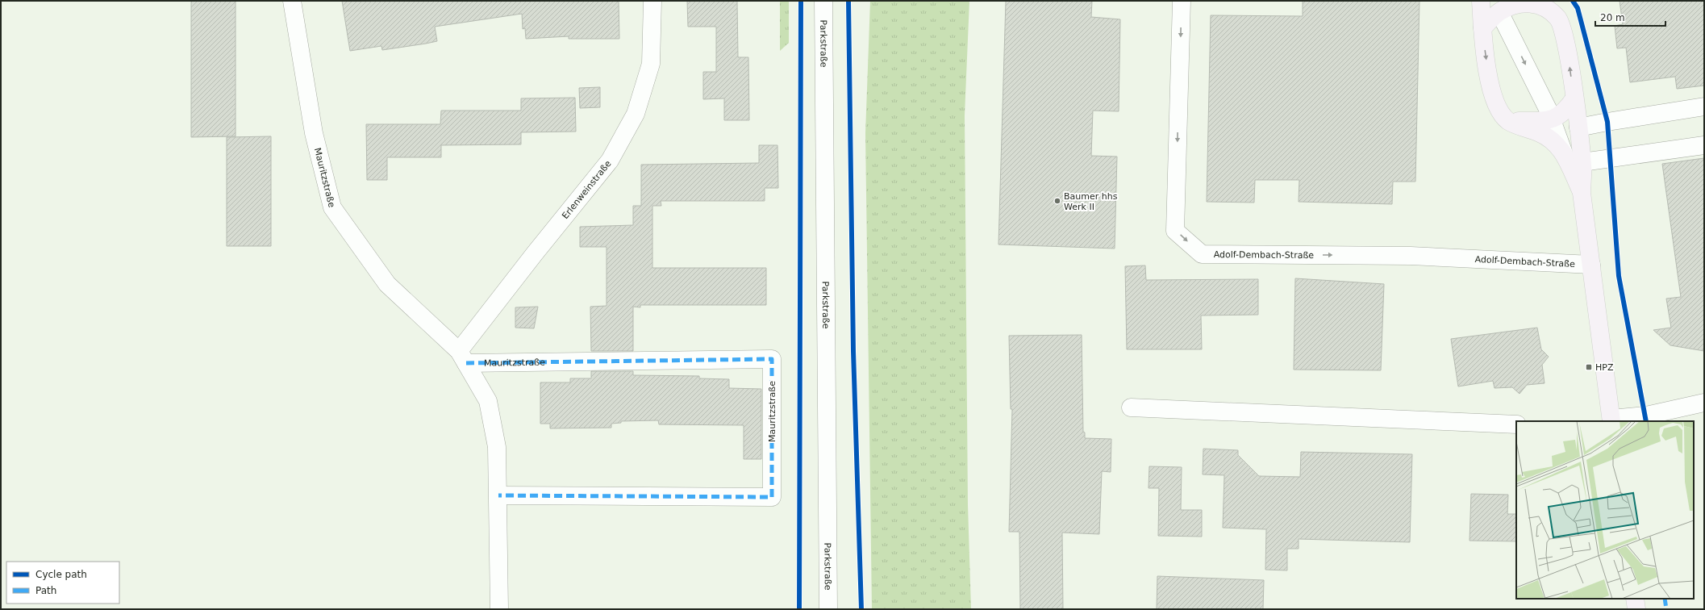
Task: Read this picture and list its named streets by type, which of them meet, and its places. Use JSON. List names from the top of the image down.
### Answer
{
  "streets": {
    "street": [
      "Parkstraße",
      "Mauritzstraße",
      "Erlenweinstraße",
      "Adolf-Dembach-Straße"
    ]
  },
  "crossings": [
    ["Mauritzstraße", "Erlenweinstraße"]
  ],
  "places": {
    "other": ["Baumer hhs Werk II"],
    "transit": ["HPZ"]
  },
  "legend": ["Cycle path", "Path"],
  "scale_bar": "20 m"
}
